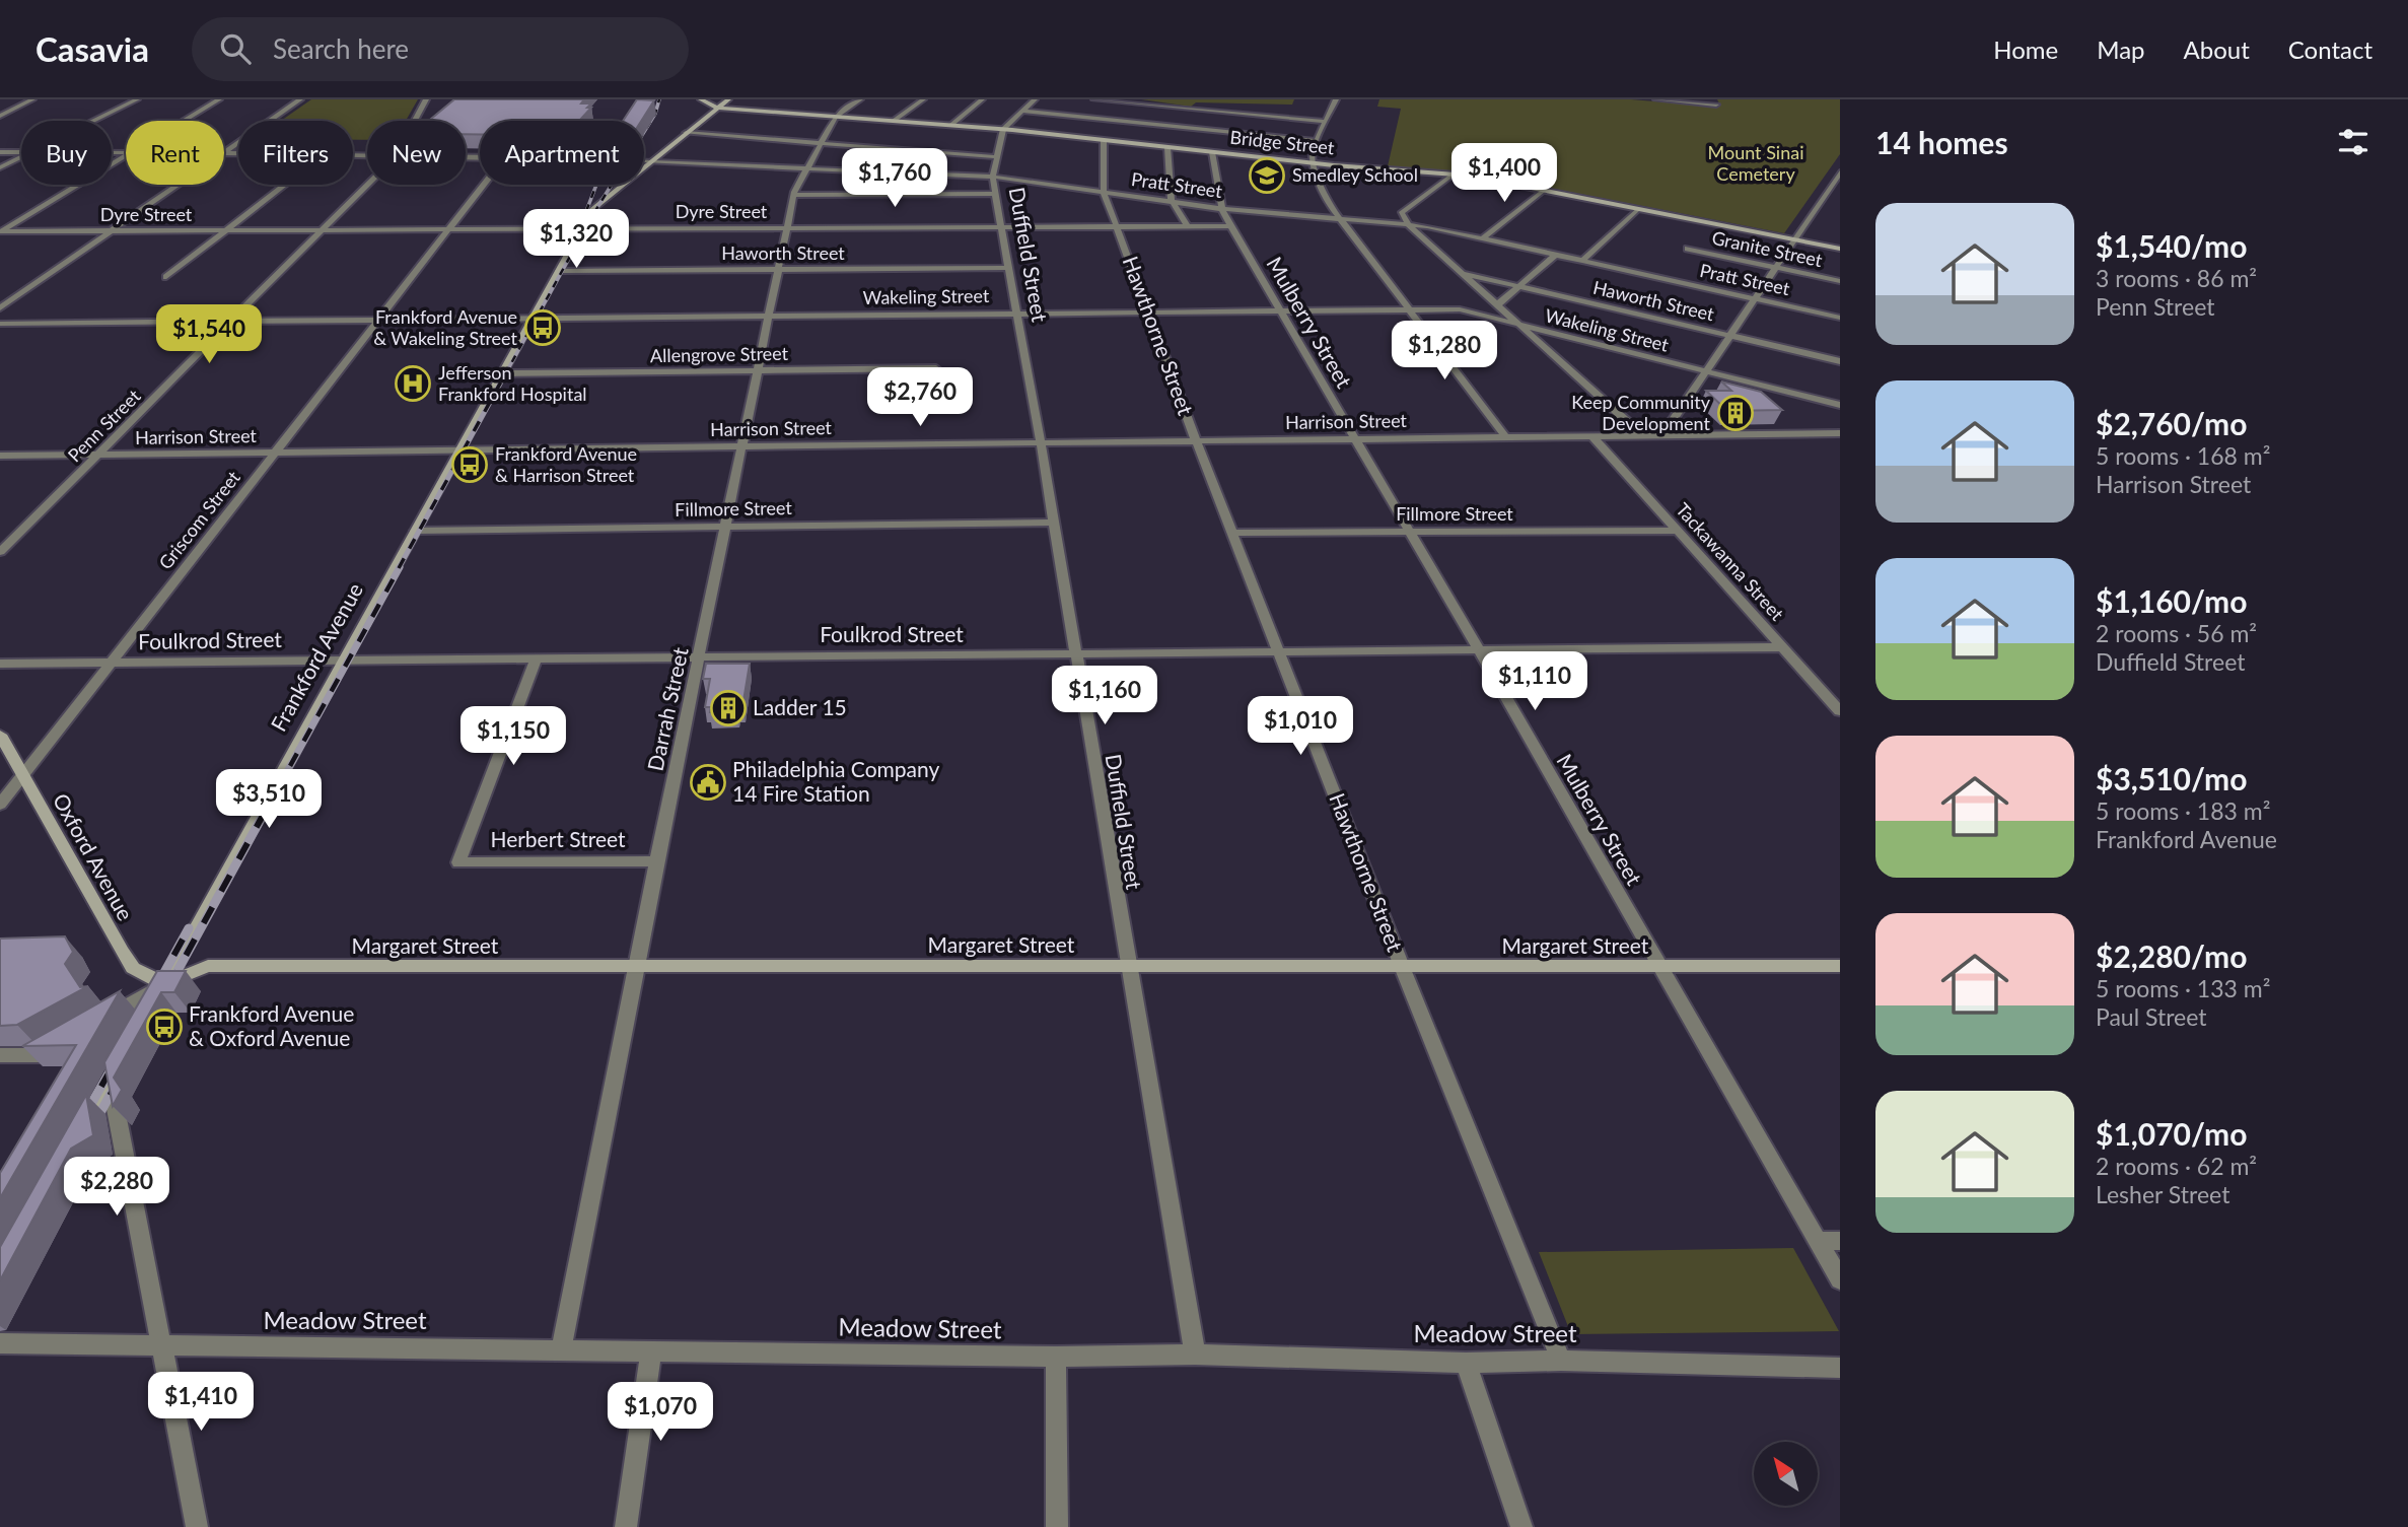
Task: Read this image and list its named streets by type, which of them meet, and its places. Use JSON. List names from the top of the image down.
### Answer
{
  "streets": {
    "main road": [
      "Bridge Street",
      "Frankford Avenue",
      "Oxford Avenue",
      "Margaret Street"
    ],
    "street": [
      "Pratt Street",
      "Dyre Street",
      "Granite Street",
      "Haworth Street",
      "Duffield Street",
      "Wakeling Street",
      "Mulberry Street",
      "Hawthorne Street",
      "Allengrove Street",
      "Harrison Street",
      "Penn Street",
      "Fillmore Street",
      "Griscom Street",
      "Tackawanna Street",
      "Foulkrod Street",
      "Darrah Street",
      "Herbert Street",
      "Meadow Street"
    ]
  },
  "crossings": [
    ["Bridge Street", "Duffield Street"],
    ["Bridge Street", "Mulberry Street"],
    ["Bridge Street", "Hawthorne Street"],
    ["Bridge Street", "Frankford Avenue"],
    ["Bridge Street", "Darrah Street"],
    ["Pratt Street", "Duffield Street"],
    ["Pratt Street", "Mulberry Street"],
    ["Pratt Street", "Hawthorne Street"],
    ["Pratt Street", "Frankford Avenue"],
    ["Pratt Street", "Darrah Street"],
    ["Dyre Street", "Duffield Street"],
    ["Dyre Street", "Mulberry Street"],
    ["Dyre Street", "Hawthorne Street"],
    ["Dyre Street", "Penn Street"],
    ["Dyre Street", "Griscom Street"],
    ["Dyre Street", "Frankford Avenue"],
    ["Dyre Street", "Darrah Street"],
    ["Haworth Street", "Duffield Street"],
    ["Haworth Street", "Frankford Avenue"],
    ["Haworth Street", "Darrah Street"],
    ["Duffield Street", "Wakeling Street"],
    ["Duffield Street", "Harrison Street"],
    ["Duffield Street", "Fillmore Street"],
    ["Duffield Street", "Foulkrod Street"],
    ["Duffield Street", "Margaret Street"],
    ["Duffield Street", "Meadow Street"],
    ["Wakeling Street", "Mulberry Street"],
    ["Wakeling Street", "Hawthorne Street"],
    ["Wakeling Street", "Penn Street"],
    ["Wakeling Street", "Griscom Street"],
    ["Wakeling Street", "Frankford Avenue"],
    ["Wakeling Street", "Darrah Street"],
    ["Mulberry Street", "Harrison Street"],
    ["Mulberry Street", "Fillmore Street"],
    ["Mulberry Street", "Foulkrod Street"],
    ["Mulberry Street", "Margaret Street"],
    ["Hawthorne Street", "Harrison Street"],
    ["Hawthorne Street", "Fillmore Street"],
    ["Hawthorne Street", "Foulkrod Street"],
    ["Hawthorne Street", "Margaret Street"],
    ["Hawthorne Street", "Meadow Street"],
    ["Allengrove Street", "Frankford Avenue"],
    ["Allengrove Street", "Darrah Street"],
    ["Harrison Street", "Penn Street"],
    ["Harrison Street", "Griscom Street"],
    ["Harrison Street", "Tackawanna Street"],
    ["Harrison Street", "Frankford Avenue"],
    ["Harrison Street", "Darrah Street"],
    ["Fillmore Street", "Tackawanna Street"],
    ["Fillmore Street", "Frankford Avenue"],
    ["Fillmore Street", "Darrah Street"],
    ["Griscom Street", "Foulkrod Street"],
    ["Griscom Street", "Oxford Avenue"],
    ["Tackawanna Street", "Foulkrod Street"],
    ["Foulkrod Street", "Frankford Avenue"],
    ["Foulkrod Street", "Darrah Street"],
    ["Foulkrod Street", "Herbert Street"],
    ["Frankford Avenue", "Oxford Avenue"],
    ["Frankford Avenue", "Margaret Street"],
    ["Darrah Street", "Herbert Street"],
    ["Darrah Street", "Margaret Street"],
    ["Darrah Street", "Meadow Street"],
    ["Oxford Avenue", "Margaret Street"]
  ],
  "parks": ["Mount Sinai Cemetery"],
  "places": {
    "school or university": ["Smedley School"],
    "bus stop": ["Frankford Avenue & Wakeling Street", "Frankford Avenue & Harrison Street", "Frankford Avenue & Oxford Avenue"],
    "hospital": ["Jefferson Frankford Hospital"],
    "building": ["Keep Community Development", "Ladder 15"],
    "public building": ["Philadelphia Company 14 Fire Station"]
  },
  "north": "top left",
  "page": {
    "header": "Casavia",
    "search": "Search here",
    "nav": [
      "Home",
      "Map",
      "About",
      "Contact"
    ],
    "heading": "14 homes",
    "chip": [
      "Buy",
      "Rent",
      "Filters",
      "New",
      "Apartment"
    ],
    "price": [
      "$1,400",
      "$1,760",
      "$1,320",
      "$1,540",
      "$1,280",
      "$2,760",
      "$1,110",
      "$1,160",
      "$1,010",
      "$1,150",
      "$3,510",
      "$2,280",
      "$1,410",
      "$1,070"
    ],
    "list": [
      {
        "name": "$1,540/mo",
        "note": "3 rooms · 86 m² · Penn Street"
      },
      {
        "name": "$2,760/mo",
        "note": "5 rooms · 168 m² · Harrison Street"
      },
      {
        "name": "$1,160/mo",
        "note": "2 rooms · 56 m² · Duffield Street"
      },
      {
        "name": "$3,510/mo",
        "note": "5 rooms · 183 m² · Frankford Avenue"
      },
      {
        "name": "$2,280/mo",
        "note": "5 rooms · 133 m² · Paul Street"
      },
      {
        "name": "$1,070/mo",
        "note": "2 rooms · 62 m² · Lesher Street"
      }
    ]
  }
}
